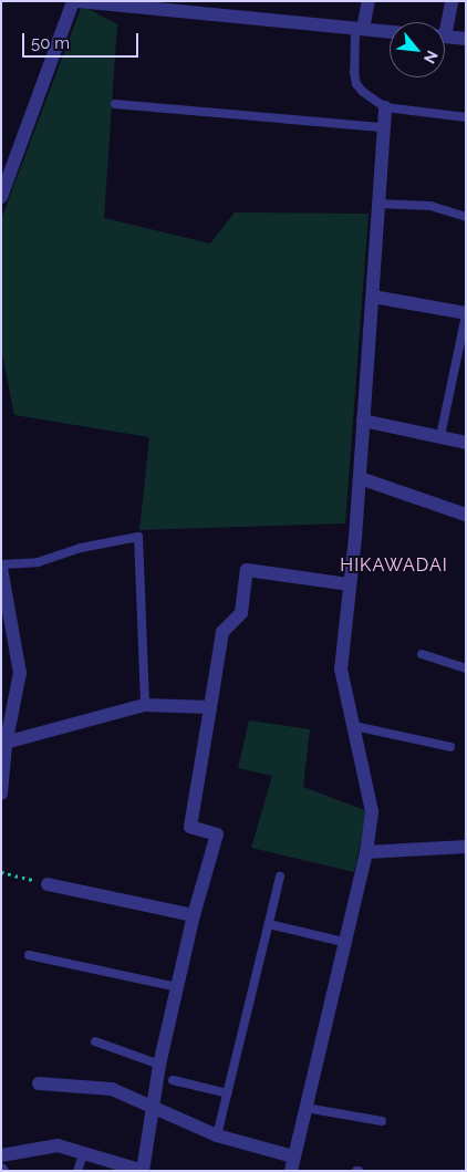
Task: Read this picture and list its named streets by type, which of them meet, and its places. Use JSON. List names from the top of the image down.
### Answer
{
  "districts": ["HIKAWADAI"],
  "scale_bar": "50 m",
  "north": "bottom right"
}
